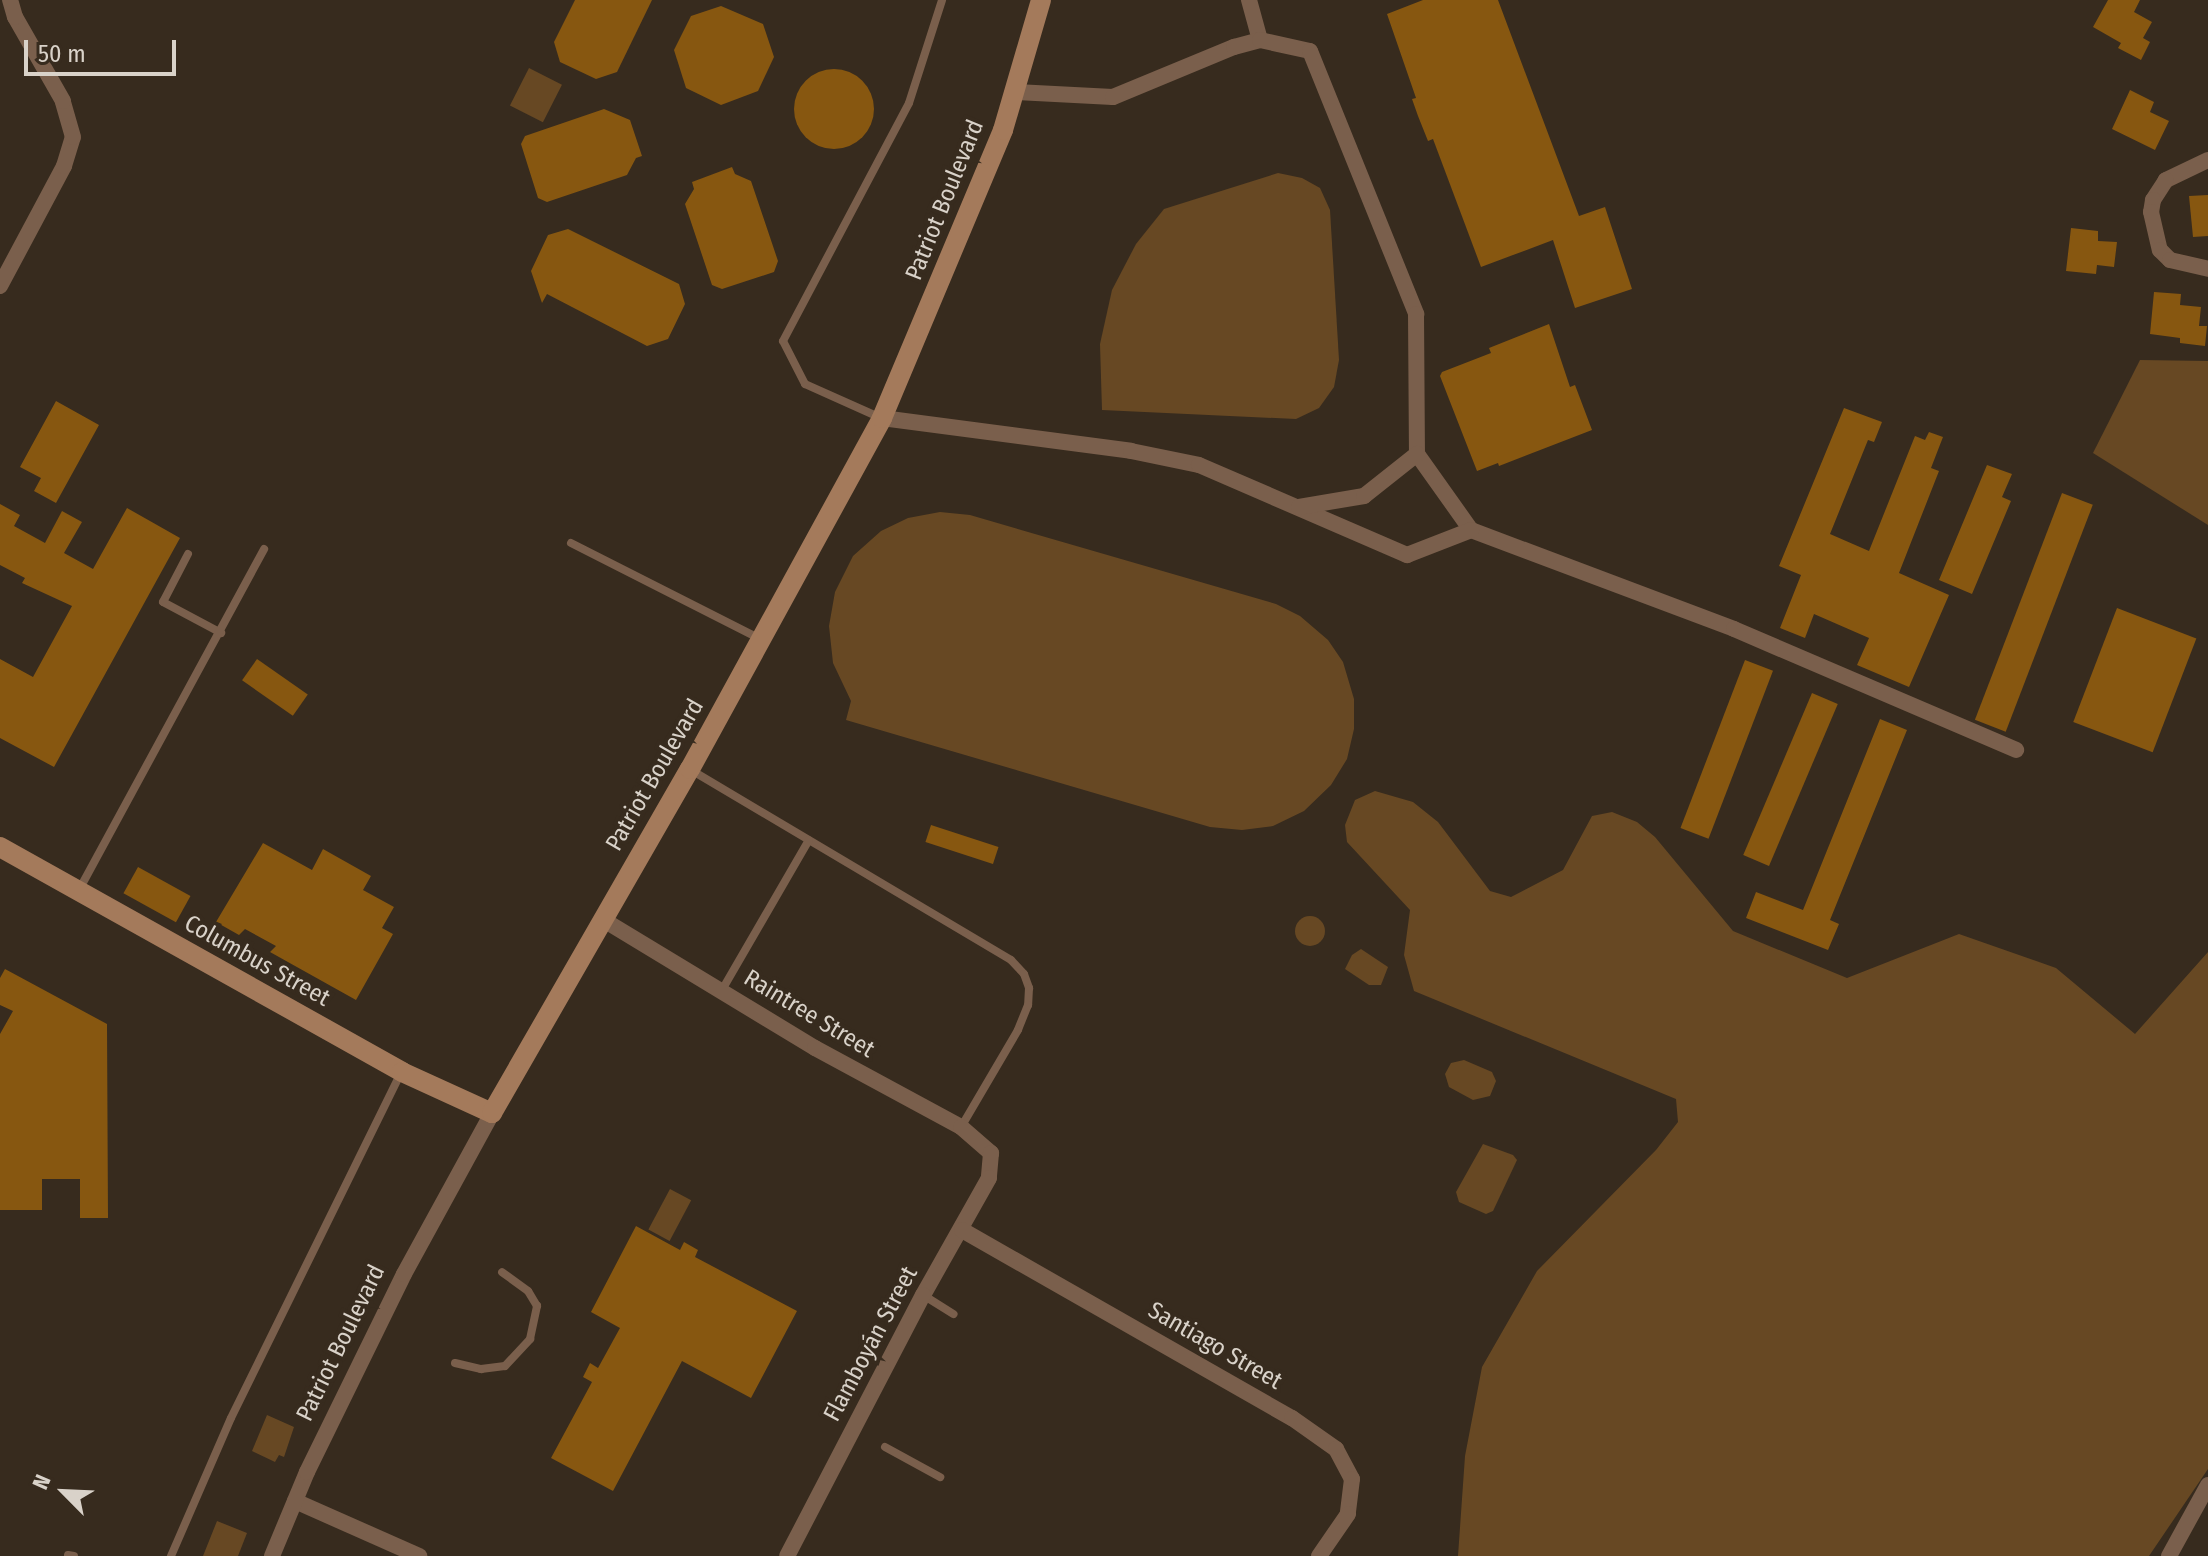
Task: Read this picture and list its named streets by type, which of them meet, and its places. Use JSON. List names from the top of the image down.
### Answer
{
  "streets": {
    "street": [
      "Patriot Boulevard",
      "Columbus Street",
      "Raintree Street",
      "Flamboyán Street",
      "Santiago Street"
    ]
  },
  "crossings": [
    ["Patriot Boulevard", "Columbus Street"],
    ["Patriot Boulevard", "Raintree Street"],
    ["Raintree Street", "Flamboyán Street"],
    ["Flamboyán Street", "Santiago Street"]
  ],
  "scale_bar": "50 m",
  "north": "top left"
}
